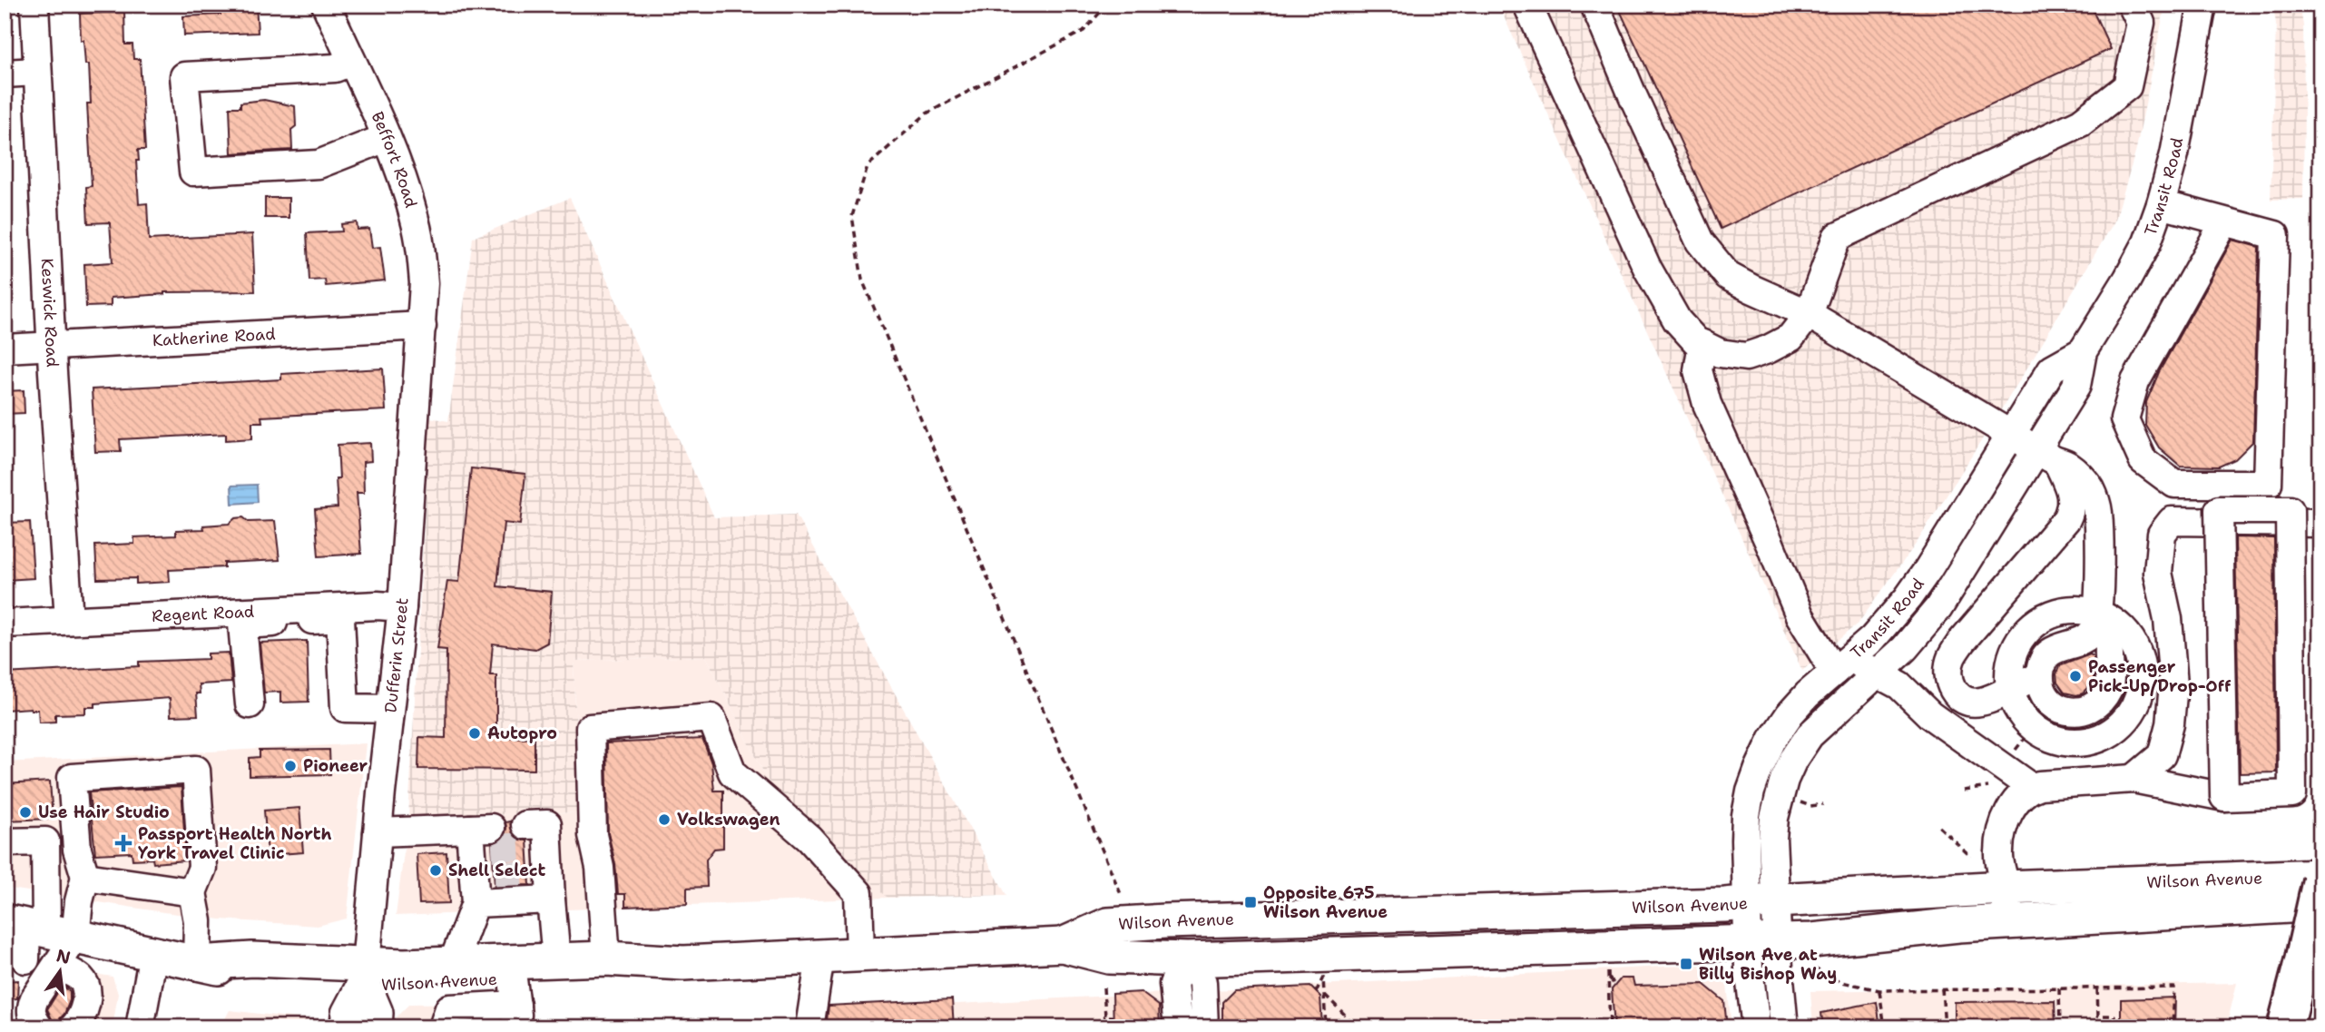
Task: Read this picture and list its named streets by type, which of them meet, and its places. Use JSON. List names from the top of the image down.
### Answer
{
  "streets": {
    "main road": ["Dufferin Street", "Wilson Avenue"],
    "street": [
      "Beffort Road",
      "Transit Road",
      "Keswick Road",
      "Katherine Road",
      "Regent Road"
    ]
  },
  "crossings": [
    ["Beffort Road", "Katherine Road"],
    ["Beffort Road", "Dufferin Street"],
    ["Transit Road", "Wilson Avenue"],
    ["Keswick Road", "Katherine Road"],
    ["Keswick Road", "Regent Road"],
    ["Katherine Road", "Dufferin Street"],
    ["Regent Road", "Dufferin Street"],
    ["Dufferin Street", "Wilson Avenue"]
  ],
  "places": {
    "other": [
      "Passenger Pick-Up/Drop-Off",
      "Autopro",
      "Pioneer",
      "Use Hair Studio",
      "Volkswagen",
      "Shell Select"
    ],
    "health": ["Passport Health North York Travel Clinic"],
    "transit": ["Opposite 675 Wilson Avenue", "Wilson Ave at Billy Bishop Way"]
  },
  "north": "top"
}
